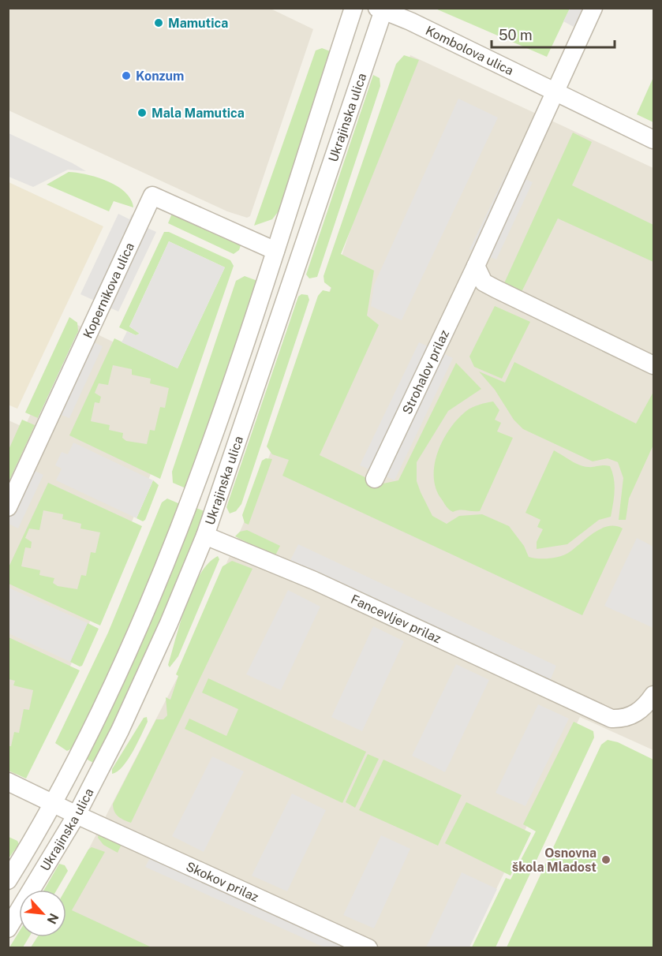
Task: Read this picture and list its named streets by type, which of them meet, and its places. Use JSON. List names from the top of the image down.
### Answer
{
  "streets": {
    "street": [
      "Kombolova ulica",
      "Ukrajinska ulica",
      "Kopernikova ulica",
      "Strohalov prilaz",
      "Fancevljev prilaz",
      "Skokov prilaz"
    ]
  },
  "crossings": [
    ["Kombolova ulica", "Ukrajinska ulica"],
    ["Kombolova ulica", "Strohalov prilaz"],
    ["Ukrajinska ulica", "Kopernikova ulica"],
    ["Ukrajinska ulica", "Fancevljev prilaz"],
    ["Ukrajinska ulica", "Skokov prilaz"]
  ],
  "places": [
    "Mamutica",
    "Konzum",
    "Mala Mamutica",
    "Osnovna škola Mladost"
  ],
  "scale_bar": "50 m",
  "north": "bottom right"
}
